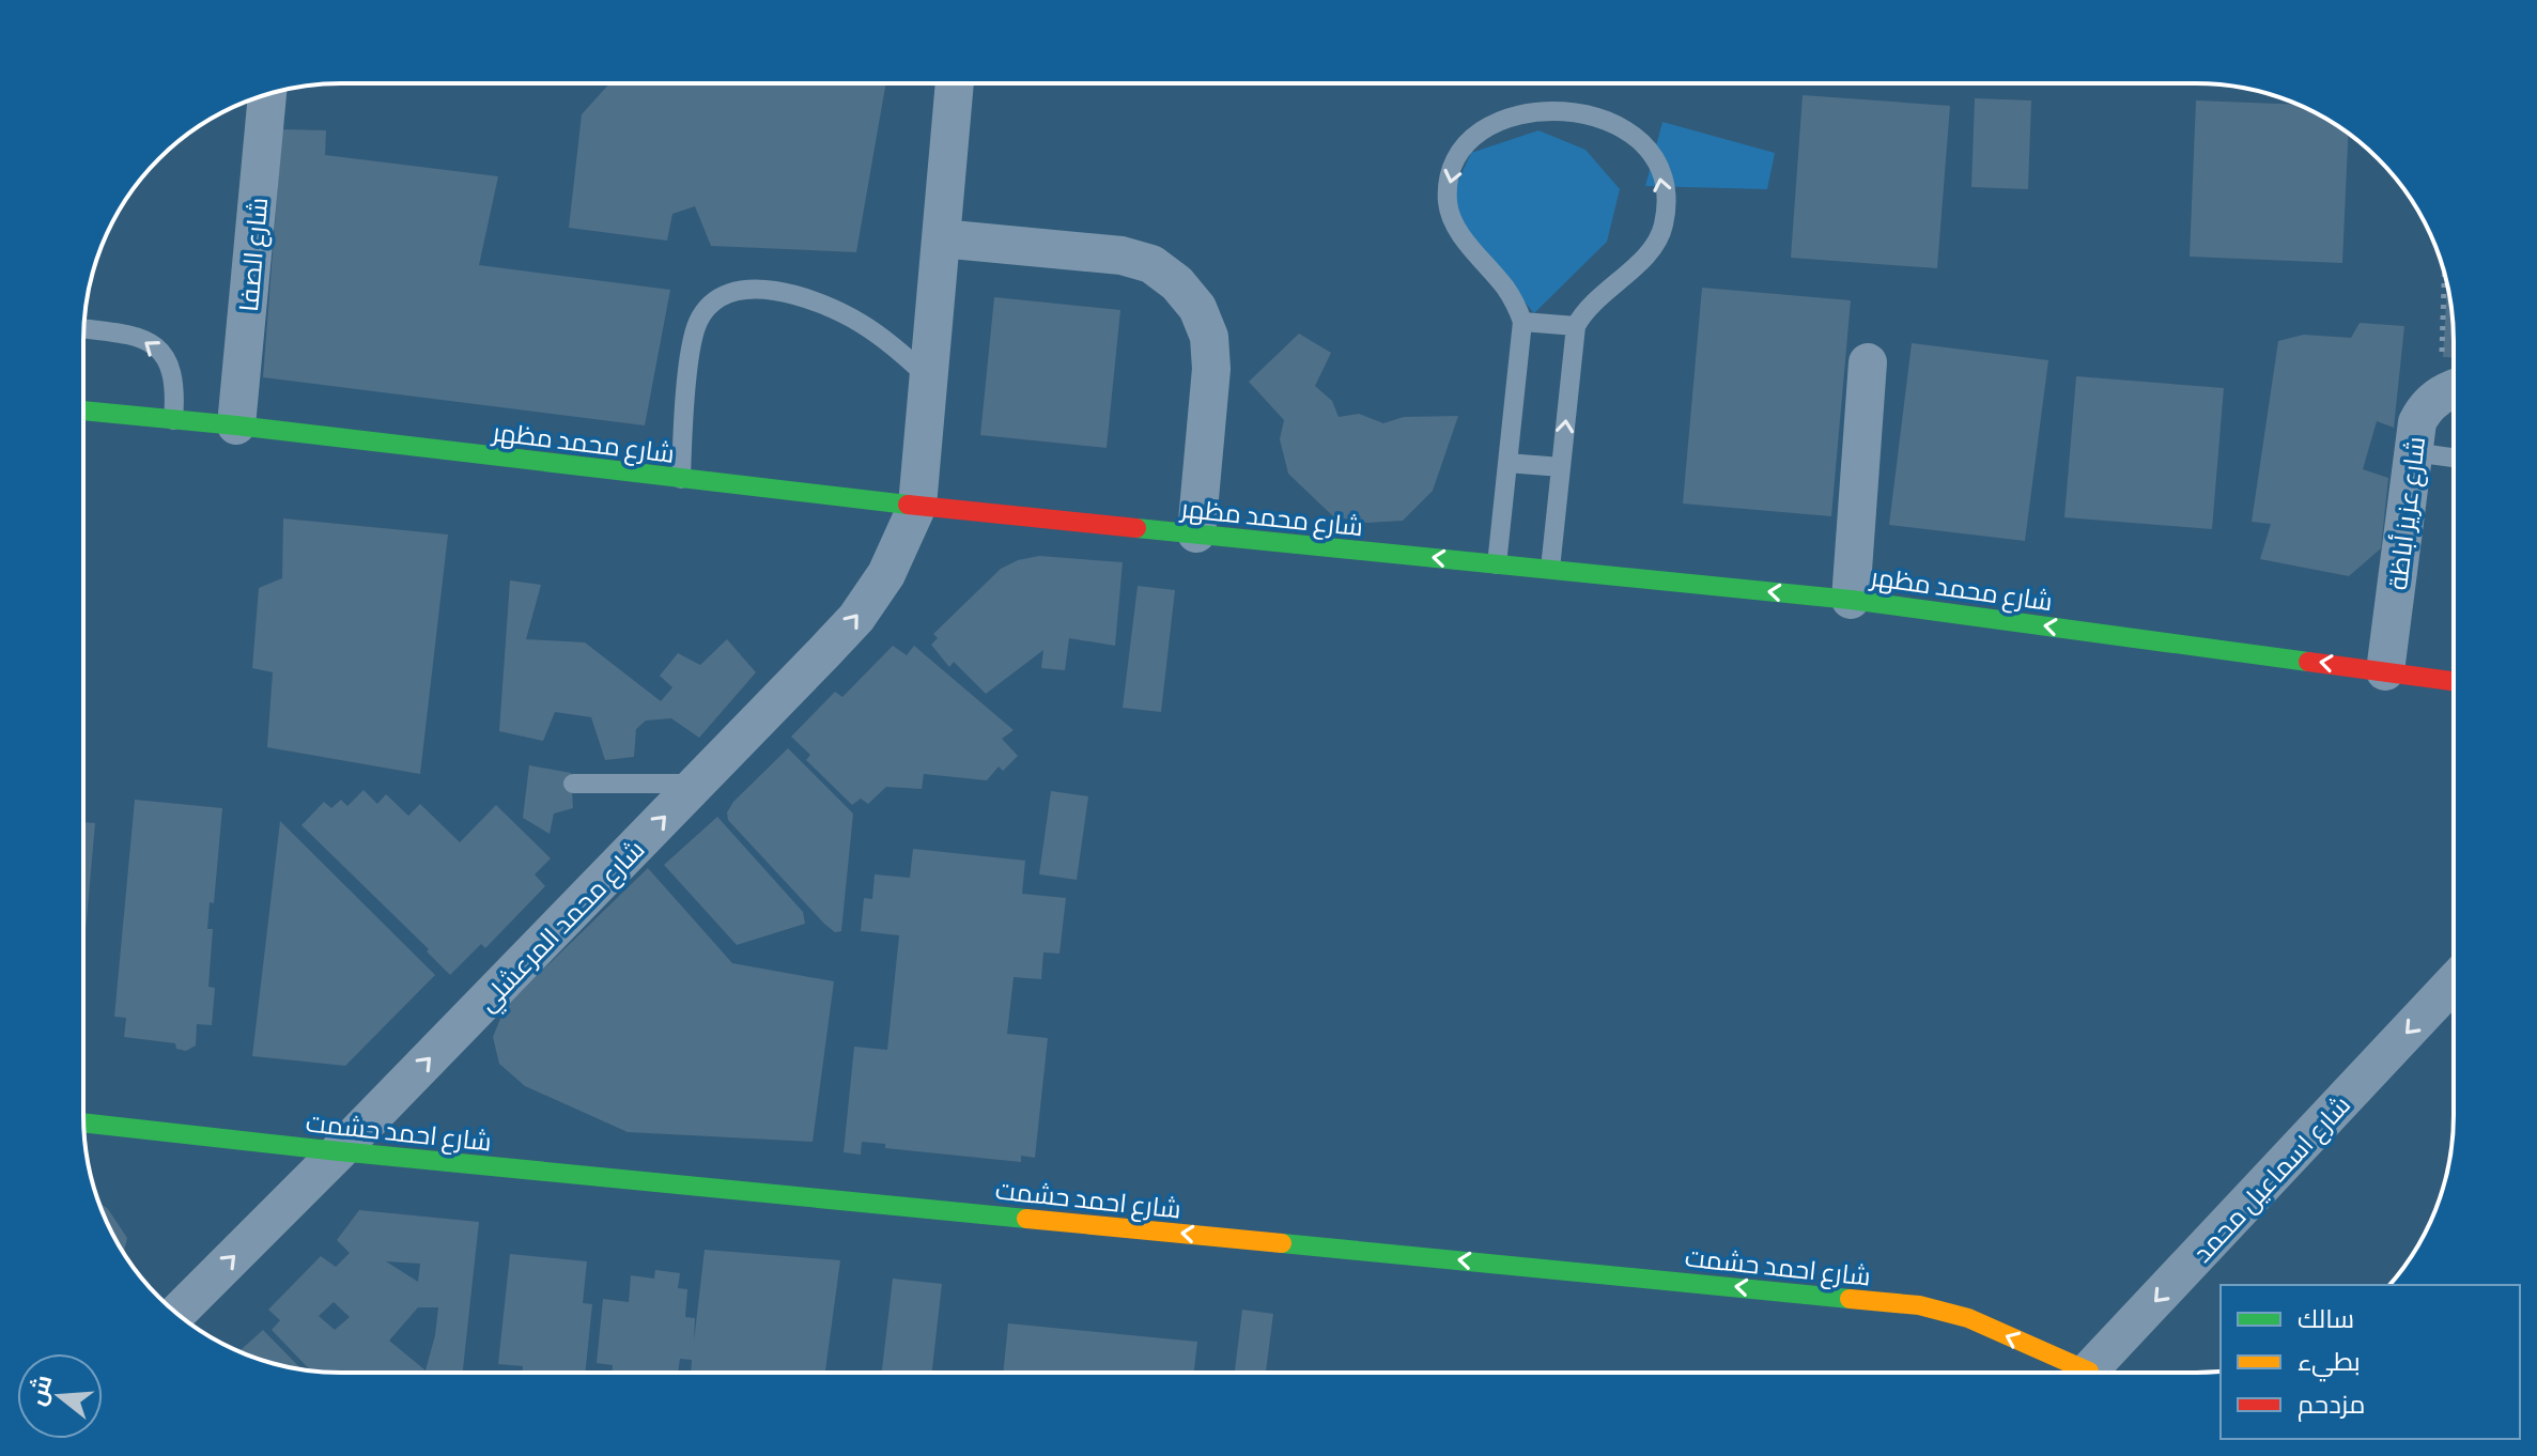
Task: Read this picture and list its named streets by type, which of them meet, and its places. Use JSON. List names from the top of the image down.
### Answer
{
  "streets": {
    "street": [
      "شارع الصفا",
      "شارع محمد مظهر",
      "شارع عزيز أباظة",
      "شارع محمد المرعشلي",
      "شارع احمد حشمت",
      "شارع اسماعيل محمد"
    ]
  },
  "crossings": [
    ["شارع الصفا", "شارع محمد مظهر"],
    ["شارع محمد مظهر", "شارع عزيز أباظة"],
    ["شارع محمد مظهر", "شارع محمد المرعشلي"],
    ["شارع محمد المرعشلي", "شارع احمد حشمت"]
  ],
  "one_way": [
    "شارع محمد مظهر",
    "شارع محمد المرعشلي",
    "شارع احمد حشمت",
    "شارع اسماعيل محمد"
  ],
  "legend": ["سالك", "بطيء", "مزدحم"],
  "north": "left"
}
